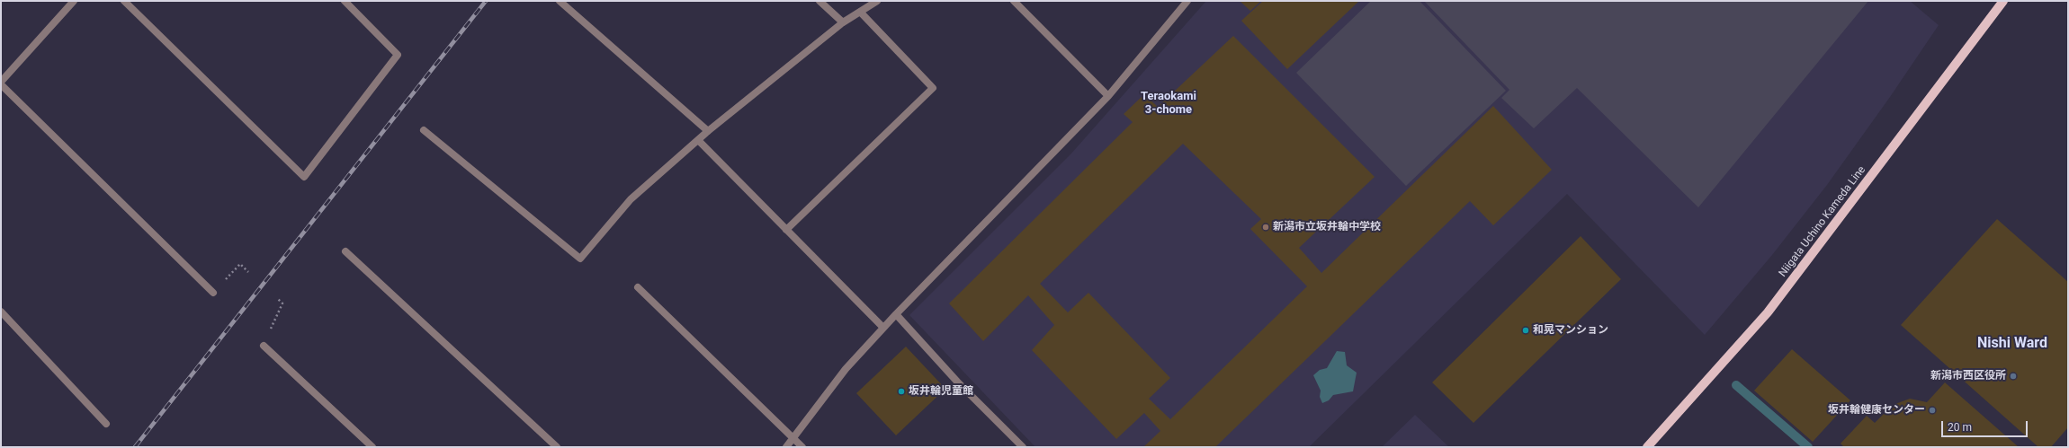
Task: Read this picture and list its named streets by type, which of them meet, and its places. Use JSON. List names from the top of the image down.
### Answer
{
  "streets": {
    "main road": ["Niigata Uchino Kameda Line"]
  },
  "districts": ["Teraokami 3-chome", "Nishi Ward"],
  "places": [
    "新潟市立坂井輪中学校",
    "和晃マンション",
    "新潟市西区役所",
    "坂井輪児童館",
    "坂井輪健康センター"
  ],
  "scale_bar": "20 m"
}
